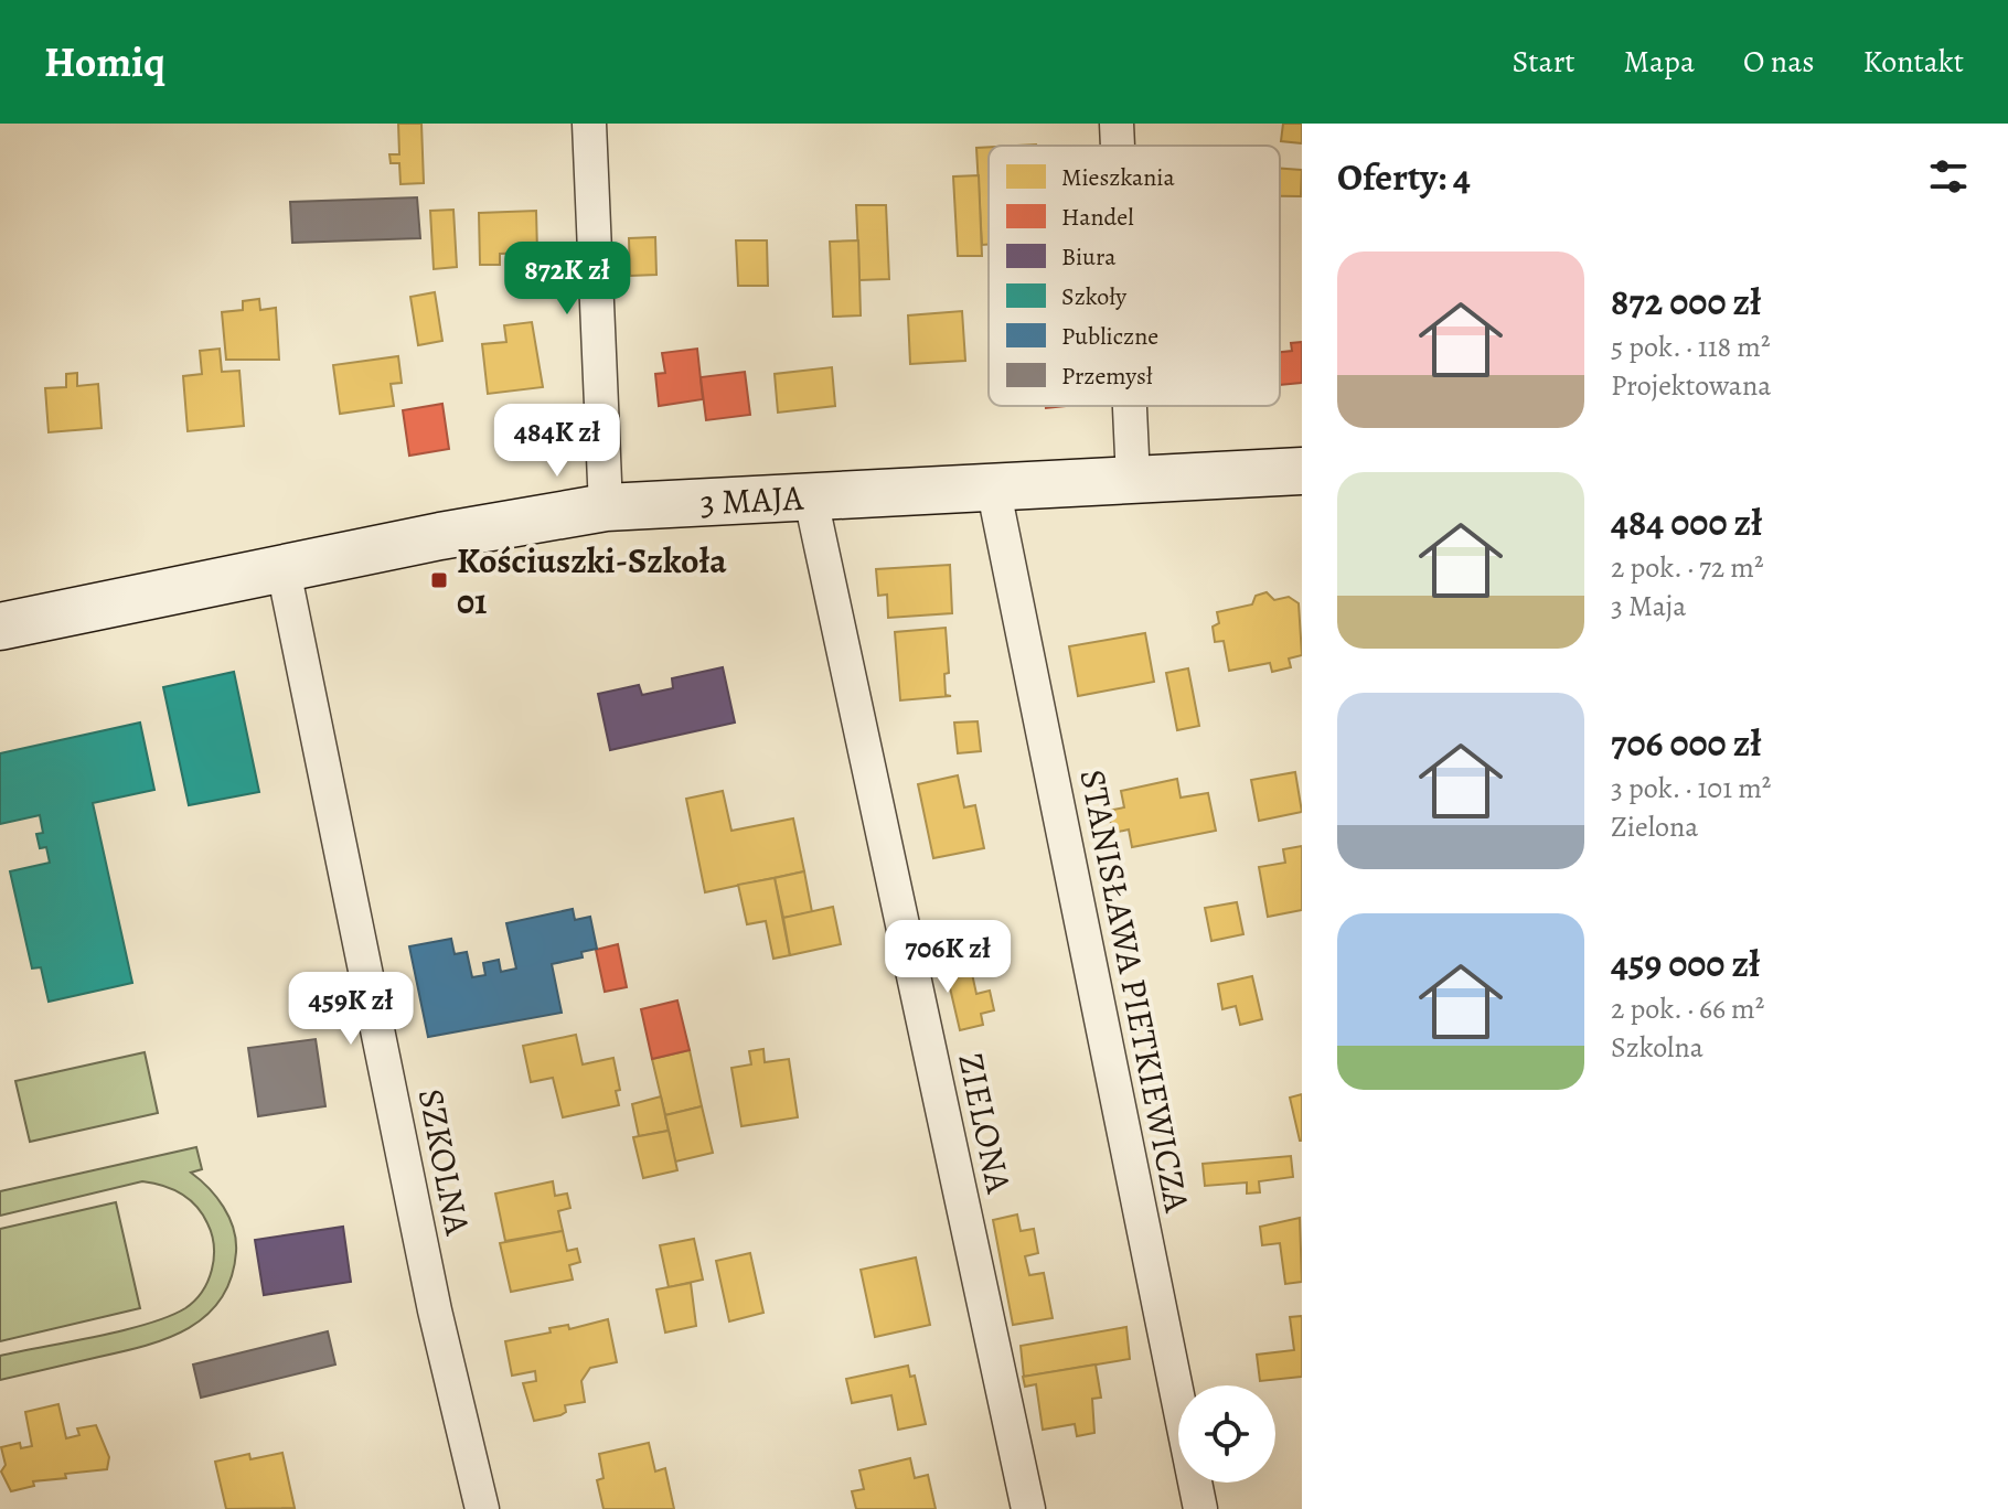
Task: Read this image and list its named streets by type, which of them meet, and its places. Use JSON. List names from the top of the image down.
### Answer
{
  "streets": {
    "street": [
      "3 MAJA",
      "STANISŁAWA PIETKIEWICZA",
      "ZIELONA",
      "SZKOLNA"
    ]
  },
  "crossings": [
    ["3 MAJA", "STANISŁAWA PIETKIEWICZA"],
    ["3 MAJA", "ZIELONA"],
    ["3 MAJA", "SZKOLNA"]
  ],
  "places": {
    "transit": ["Kościuszki-Szkoła 01"]
  },
  "legend": [
    "Mieszkania",
    "Handel",
    "Biura",
    "Szkoły",
    "Publiczne",
    "Przemysł"
  ],
  "page": {
    "header": "Homiq",
    "nav": [
      "Start",
      "Mapa",
      "O nas",
      "Kontakt"
    ],
    "heading": "Oferty: 4",
    "list": [
      {
        "name": "872 000 zł",
        "note": "5 pok. · 118 m² · Projektowana"
      },
      {
        "name": "484 000 zł",
        "note": "2 pok. · 72 m² · 3 Maja"
      },
      {
        "name": "706 000 zł",
        "note": "3 pok. · 101 m² · Zielona"
      },
      {
        "name": "459 000 zł",
        "note": "2 pok. · 66 m² · Szkolna"
      }
    ],
    "price": [
      "872K zł",
      "484K zł",
      "706K zł",
      "459K zł"
    ]
  }
}
